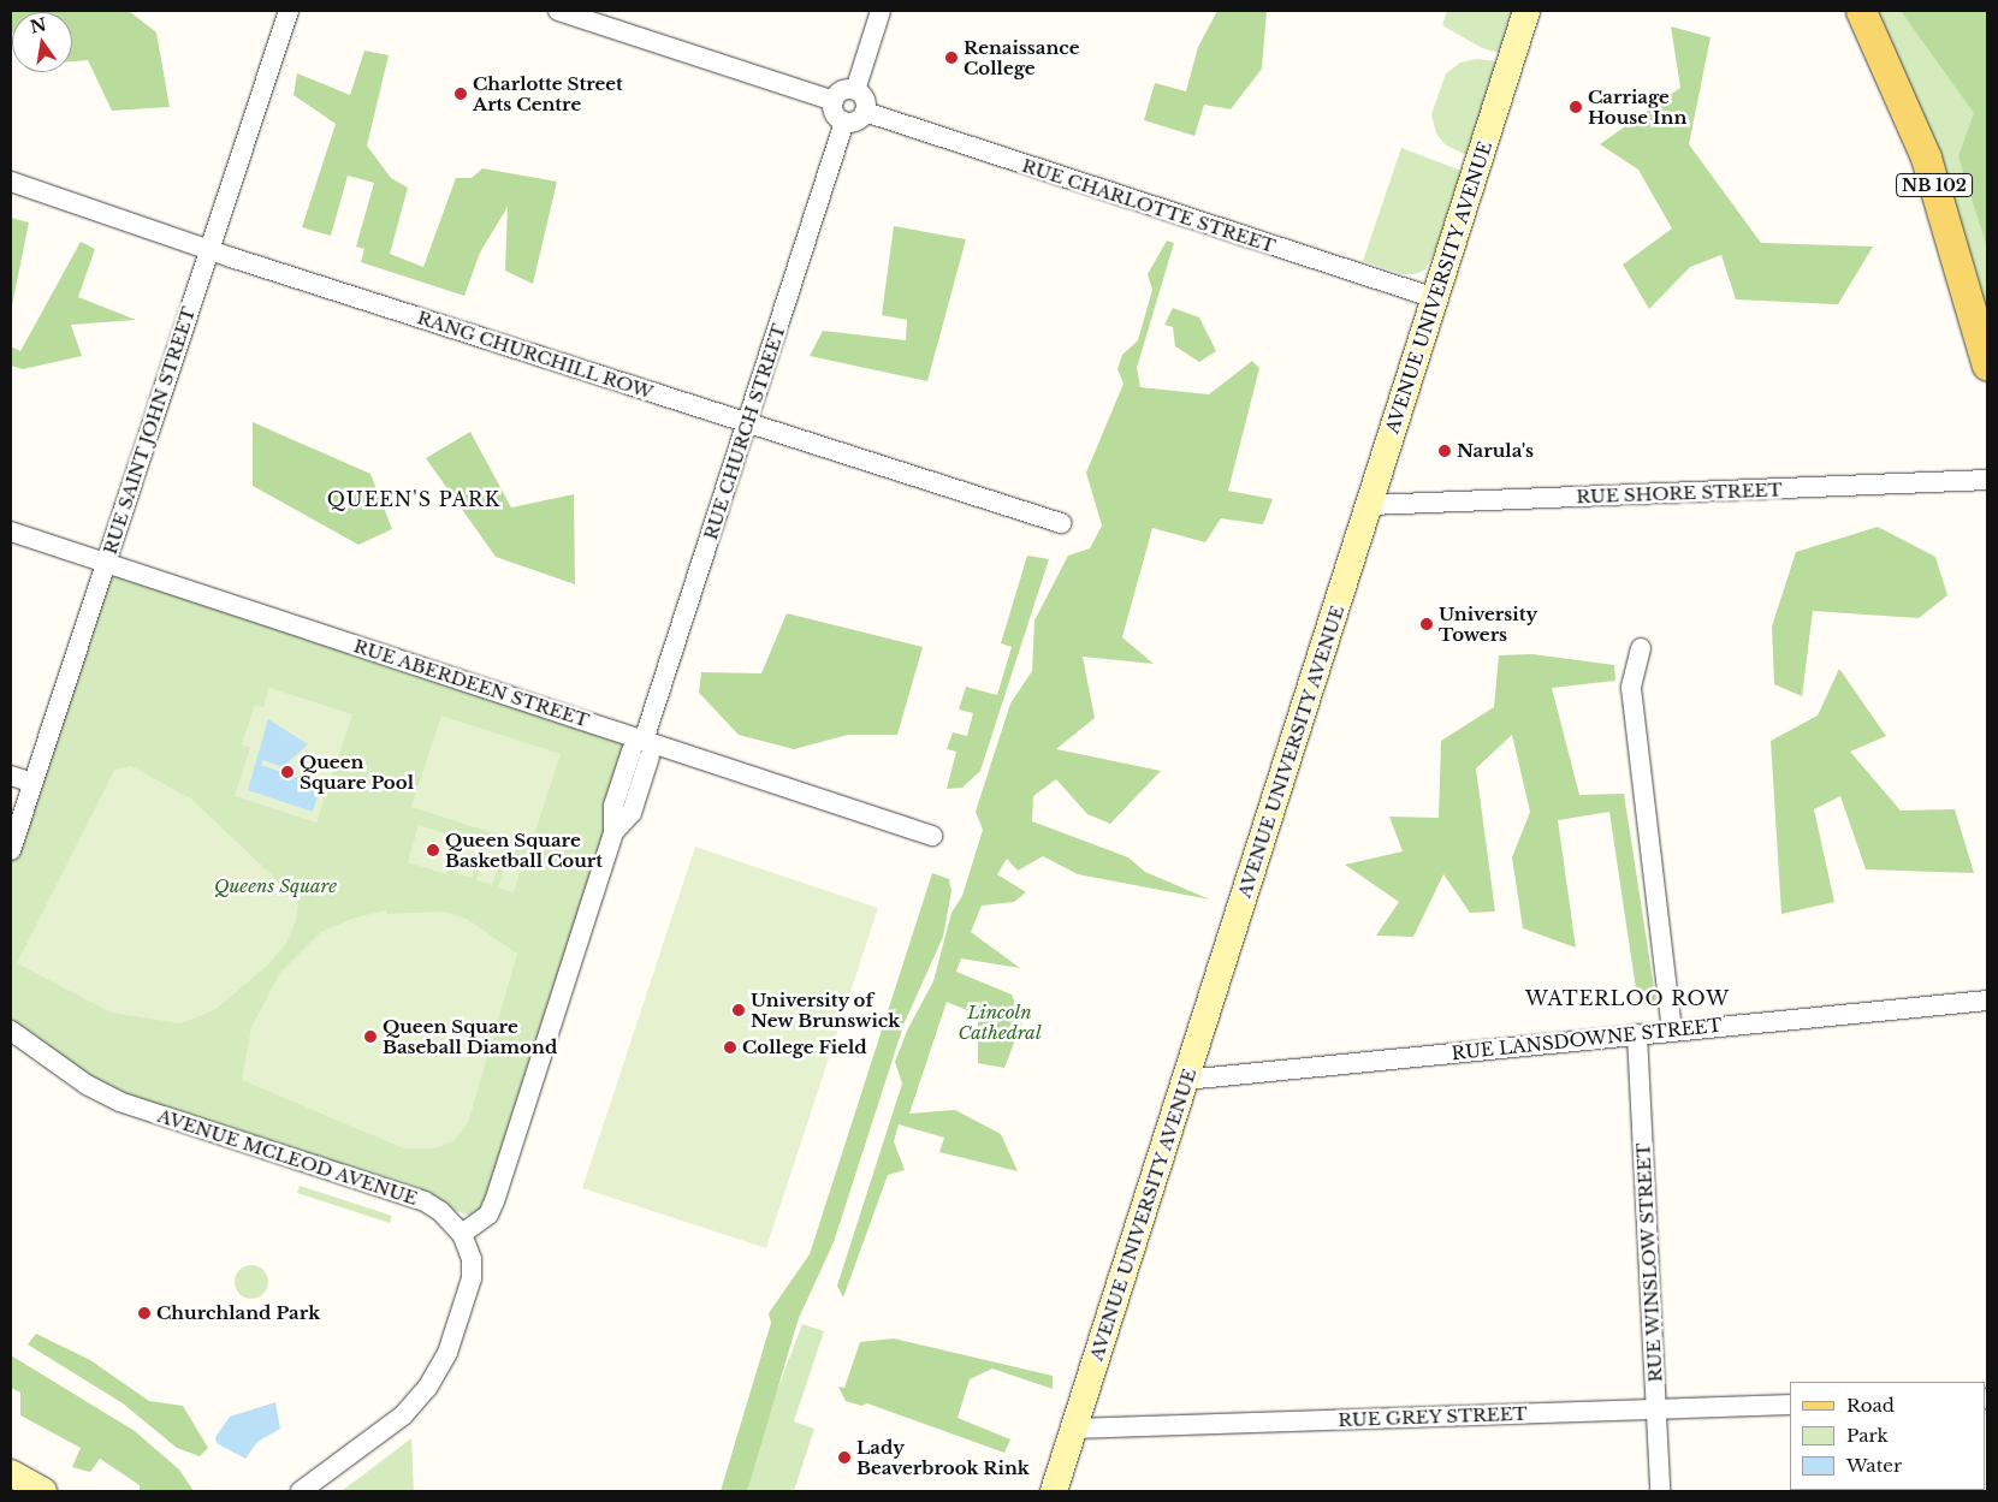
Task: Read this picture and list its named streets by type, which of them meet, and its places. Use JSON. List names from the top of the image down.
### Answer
{
  "streets": {
    "main road": ["NB 102"],
    "street": [
      "RUE CHARLOTTE STREET",
      "AVENUE UNIVERSITY AVENUE",
      "RANG CHURCHILL ROW",
      "RUE SAINT JOHN STREET",
      "RUE CHURCH STREET",
      "RUE SHORE STREET",
      "RUE ABERDEEN STREET",
      "RUE LANSDOWNE STREET",
      "AVENUE MCLEOD AVENUE",
      "RUE WINSLOW STREET",
      "RUE GREY STREET"
    ]
  },
  "crossings": [
    ["RUE CHARLOTTE STREET", "AVENUE UNIVERSITY AVENUE"],
    ["RUE CHARLOTTE STREET", "RUE CHURCH STREET"],
    ["AVENUE UNIVERSITY AVENUE", "RUE SHORE STREET"],
    ["AVENUE UNIVERSITY AVENUE", "RUE LANSDOWNE STREET"],
    ["AVENUE UNIVERSITY AVENUE", "RUE GREY STREET"],
    ["RANG CHURCHILL ROW", "RUE SAINT JOHN STREET"],
    ["RANG CHURCHILL ROW", "RUE CHURCH STREET"],
    ["RUE SAINT JOHN STREET", "RUE ABERDEEN STREET"],
    ["RUE CHURCH STREET", "RUE ABERDEEN STREET"],
    ["RUE CHURCH STREET", "AVENUE MCLEOD AVENUE"],
    ["RUE LANSDOWNE STREET", "RUE WINSLOW STREET"],
    ["RUE WINSLOW STREET", "RUE GREY STREET"]
  ],
  "districts": ["QUEEN'S PARK", "WATERLOO ROW"],
  "parks": ["Queens Square", "Lincoln Cathedral"],
  "places": [
    "Renaissance College",
    "Charlotte Street Arts Centre",
    "Carriage House Inn",
    "Narula's",
    "University Towers",
    "Queen Square Pool",
    "Queen Square Basketball Court",
    "University of New Brunswick",
    "Queen Square Baseball Diamond",
    "College Field",
    "Churchland Park",
    "Lady Beaverbrook Rink"
  ],
  "legend": ["Road", "Park", "Water"],
  "north": "top"
}
